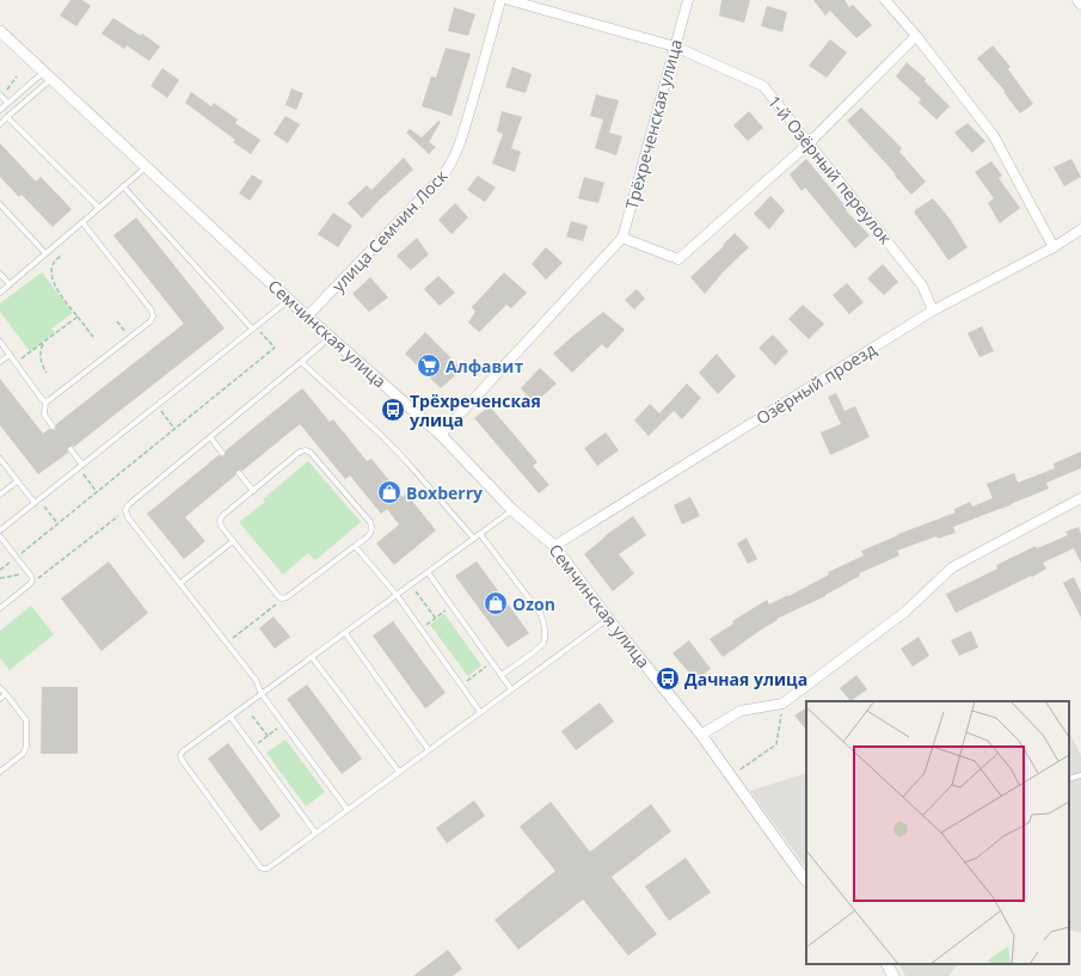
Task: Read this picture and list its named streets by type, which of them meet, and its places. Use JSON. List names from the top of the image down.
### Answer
{
  "streets": {
    "street": [
      "Трёхреченская улица",
      "1-й Озёрный переулок",
      "улица Семчин Лоск",
      "Семчинская улица",
      "Озёрный проезд"
    ]
  },
  "crossings": [
    ["Трёхреченская улица", "1-й Озёрный переулок"],
    ["Трёхреченская улица", "Семчинская улица"],
    ["1-й Озёрный переулок", "Озёрный проезд"],
    ["улица Семчин Лоск", "Семчинская улица"],
    ["Семчинская улица", "Озёрный проезд"]
  ],
  "places": {
    "supermarket": ["Алфавит"],
    "bus stop": ["Трёхреченская улица", "Дачная улица"],
    "shop": ["Boxberry", "Ozon"]
  }
}
